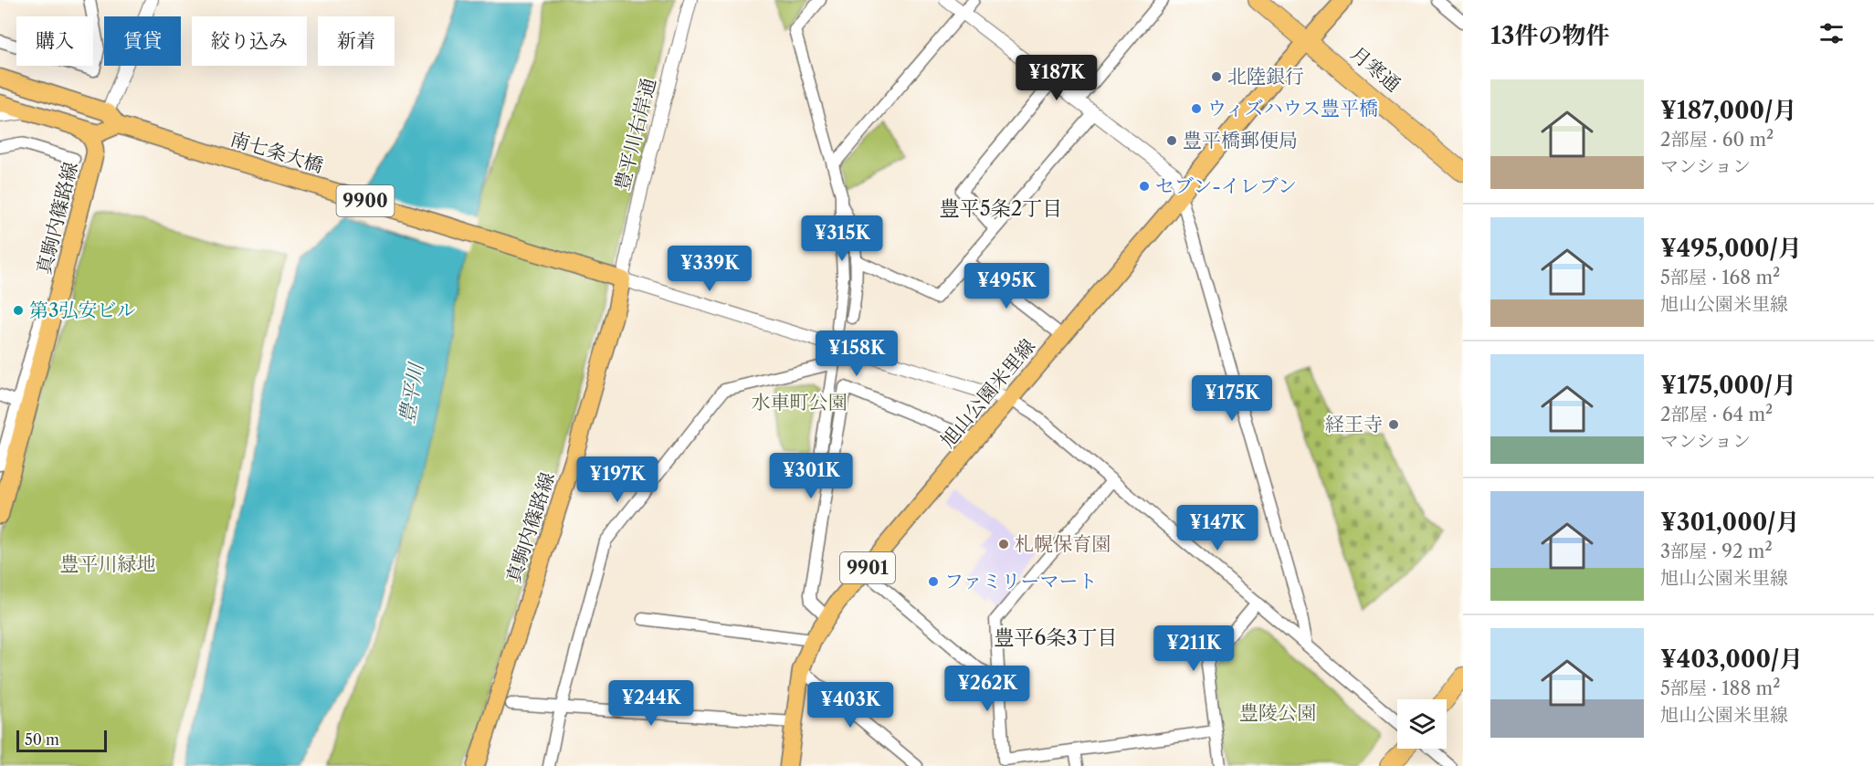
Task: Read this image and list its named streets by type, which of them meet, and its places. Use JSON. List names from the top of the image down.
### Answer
{
  "streets": {
    "highway": ["月寒通"],
    "main road": [
      "南七条大橋",
      "9900",
      "真駒内篠路線",
      "旭山公園米里線",
      "9901"
    ],
    "street": ["豊平川右岸通"]
  },
  "crossings": [
    ["月寒通", "旭山公園米里線"],
    ["豊平川右岸通", "南七条大橋"],
    ["豊平川右岸通", "真駒内篠路線"],
    ["南七条大橋", "9900"],
    ["南七条大橋", "真駒内篠路線"]
  ],
  "districts": ["豊平5条2丁目", "豊平6条3丁目"],
  "water": ["豊平川"],
  "parks": ["水車町公園", "豊平川緑地", "豊陵公園"],
  "places": [
    "北陸銀行",
    "ウィズハウス豊平橋",
    "豊平橋郵便局",
    "セブン-イレブン",
    "第3弘安ビル",
    "経王寺",
    "札幌保育園",
    "ファミリーマート"
  ],
  "scale_bar": "50 m",
  "page": {
    "heading": "13件の物件",
    "chip": [
      "購入",
      "賃貸",
      "絞り込み",
      "新着"
    ],
    "price": [
      "¥187K",
      "¥315K",
      "¥339K",
      "¥495K",
      "¥158K",
      "¥175K",
      "¥301K",
      "¥197K",
      "¥147K",
      "¥211K",
      "¥262K",
      "¥244K",
      "¥403K"
    ],
    "list": [
      {
        "name": "¥187,000/月",
        "note": "2部屋 · 60 m² · マンション"
      },
      {
        "name": "¥495,000/月",
        "note": "5部屋 · 168 m² · 旭山公園米里線"
      },
      {
        "name": "¥175,000/月",
        "note": "2部屋 · 64 m² · マンション"
      },
      {
        "name": "¥301,000/月",
        "note": "3部屋 · 92 m² · 旭山公園米里線"
      },
      {
        "name": "¥403,000/月",
        "note": "5部屋 · 188 m² · 旭山公園米里線"
      }
    ],
    "scale": "50 m"
  }
}
